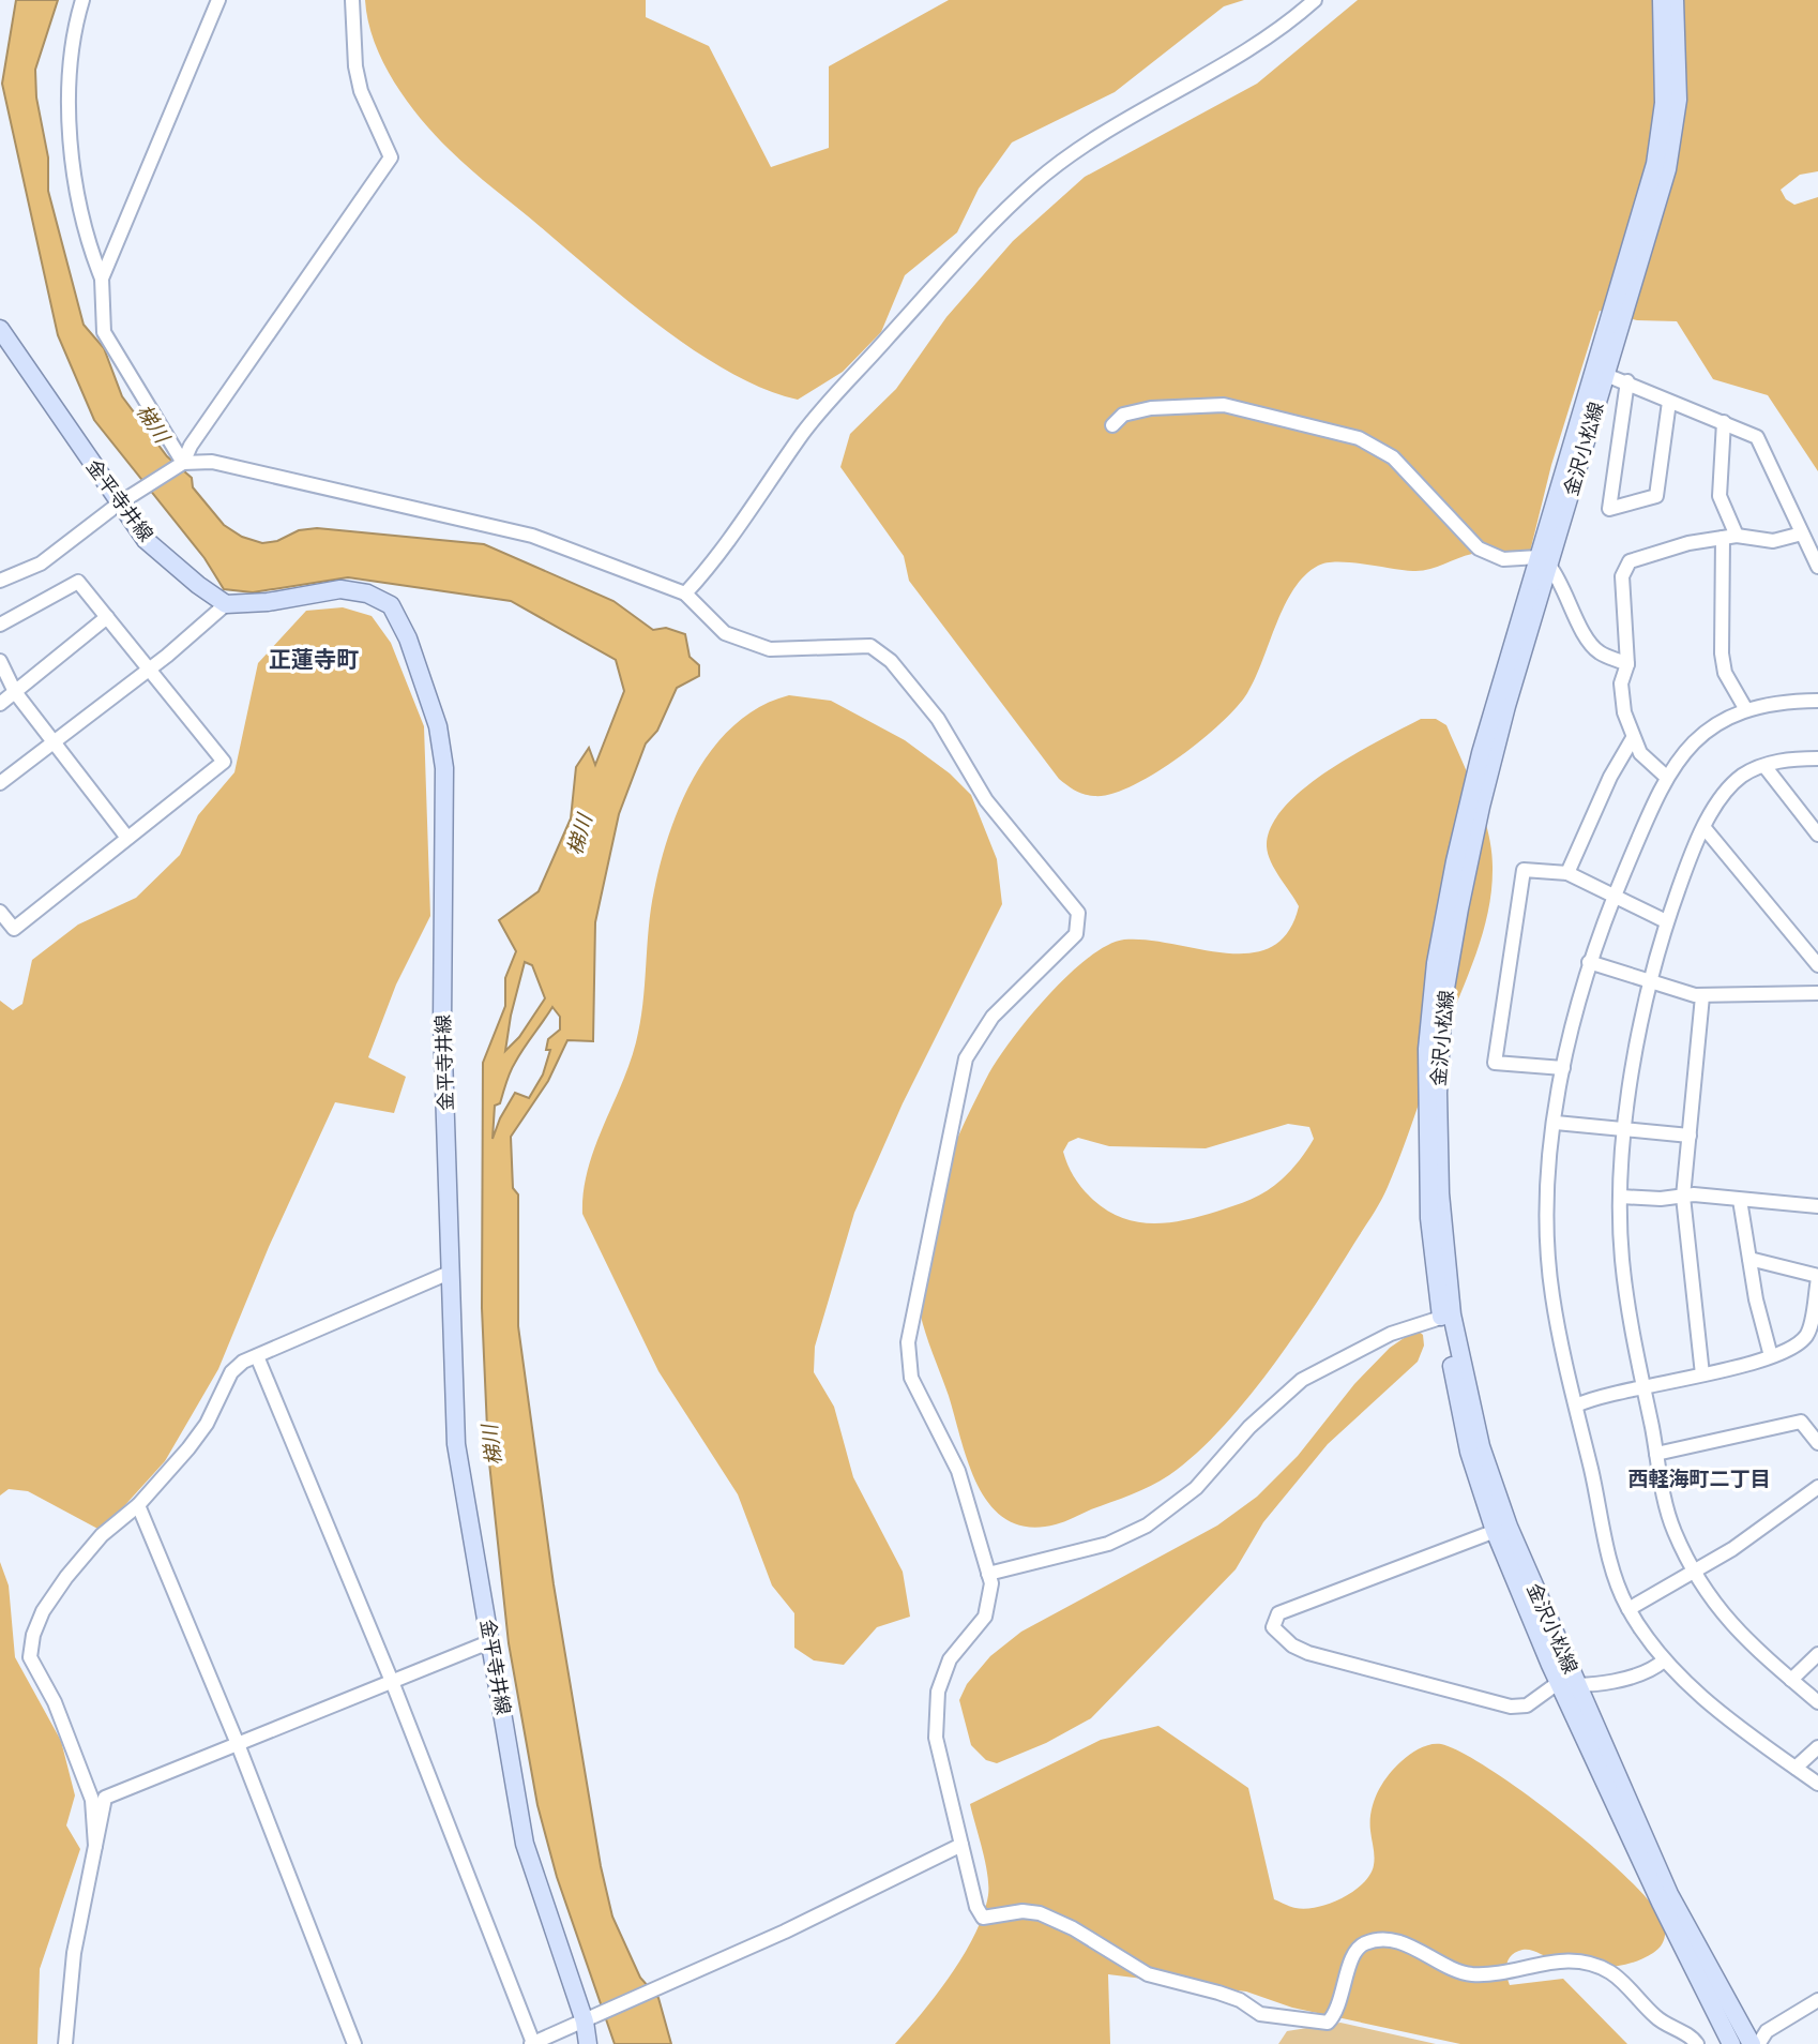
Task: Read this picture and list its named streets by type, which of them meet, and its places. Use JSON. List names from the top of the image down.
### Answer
{
  "streets": {
    "main road": ["金沢小松線", "金平寺井線"]
  },
  "districts": ["正蓮寺町", "西軽海町二丁目"],
  "water": ["梯川"]
}
